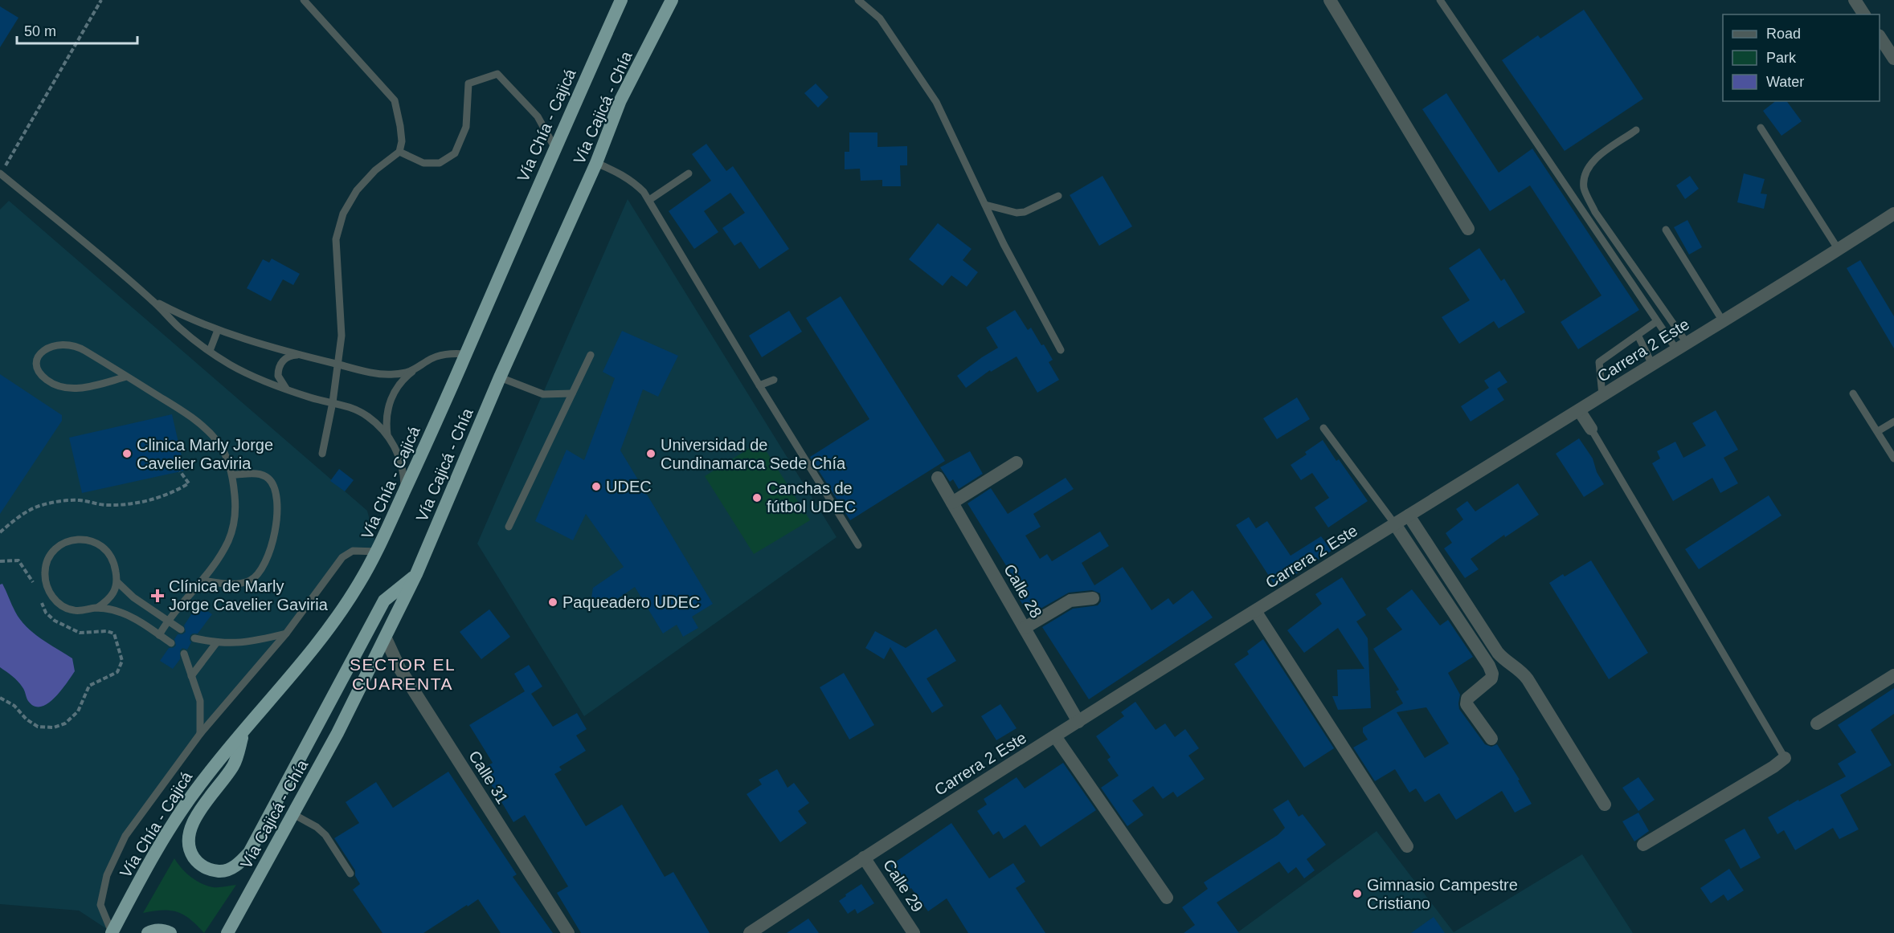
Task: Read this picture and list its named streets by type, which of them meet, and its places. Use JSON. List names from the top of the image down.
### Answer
{
  "streets": {
    "highway": ["Vía Cajicá - Chía", "Vía Chía - Cajicá"],
    "street": [
      "Carrera 2 Este",
      "Calle 28",
      "Calle 31",
      "Calle 29"
    ]
  },
  "crossings": [
    ["Vía Cajicá - Chía", "Calle 31"],
    ["Carrera 2 Este", "Calle 28"],
    ["Carrera 2 Este", "Calle 29"]
  ],
  "districts": ["SECTOR EL CUARENTA"],
  "places": {
    "other": [
      "Clinica Marly Jorge Cavelier Gaviria",
      "Universidad de Cundinamarca Sede Chía",
      "UDEC",
      "Canchas de fútbol UDEC",
      "Paqueadero UDEC",
      "Gimnasio Campestre Cristiano"
    ],
    "health": ["Clínica de Marly Jorge Cavelier Gaviria"]
  },
  "legend": ["Road", "Park", "Water"],
  "scale_bar": "50 m"
}
